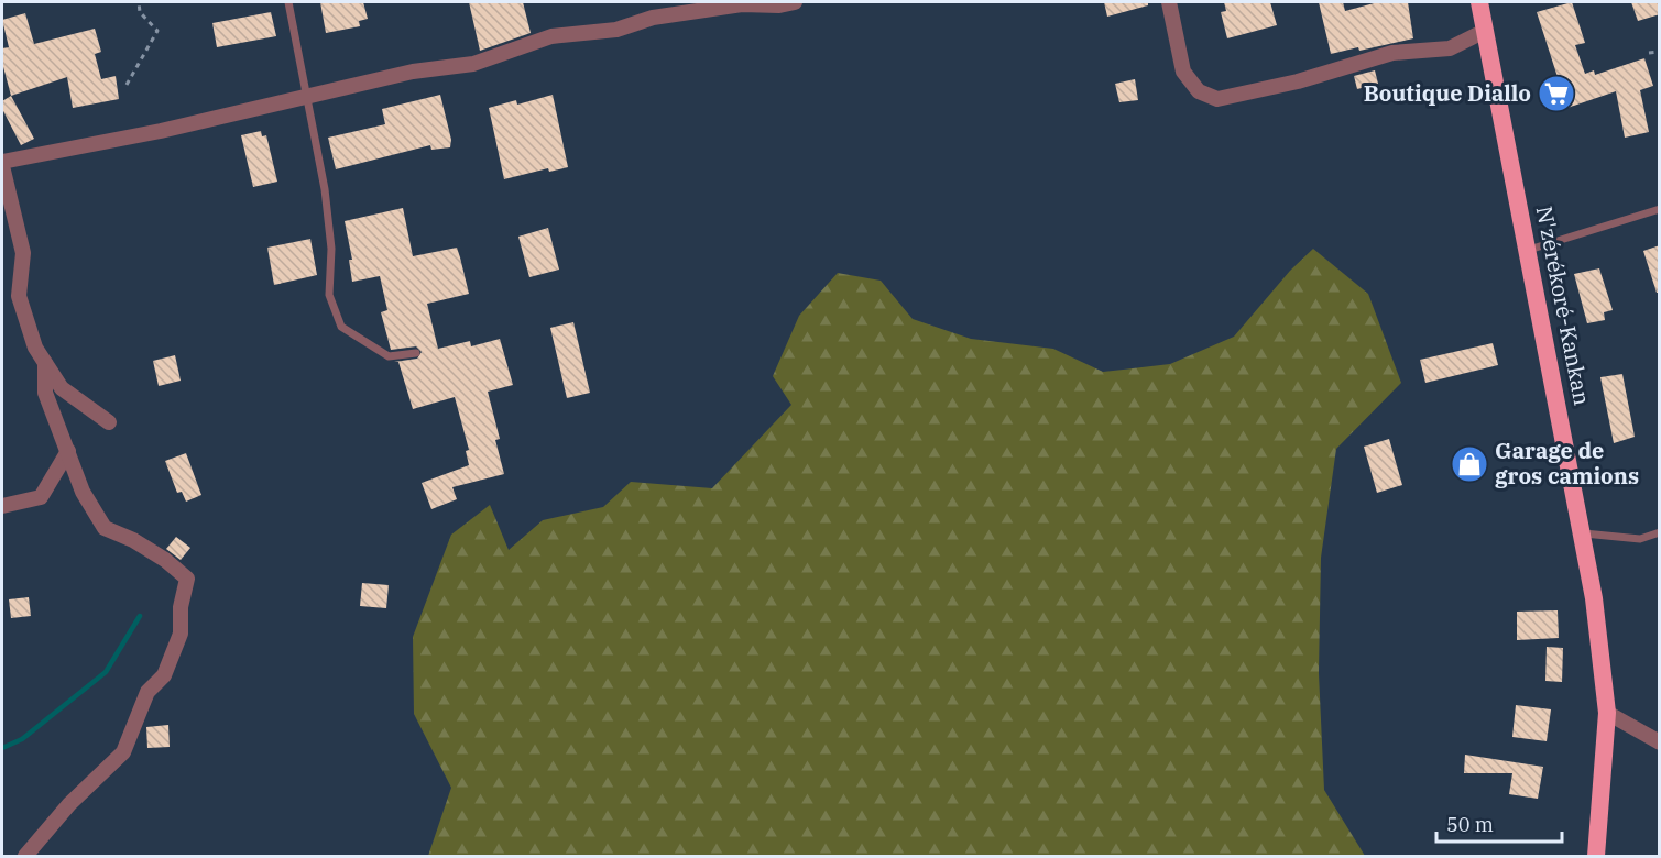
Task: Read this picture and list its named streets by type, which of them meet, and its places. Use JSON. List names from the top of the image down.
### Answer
{
  "streets": {
    "highway": ["N'zérékoré-Kankan"]
  },
  "places": {
    "supermarket": ["Boutique Diallo"],
    "shop": ["Garage de gros camions"]
  },
  "scale_bar": "50 m"
}
